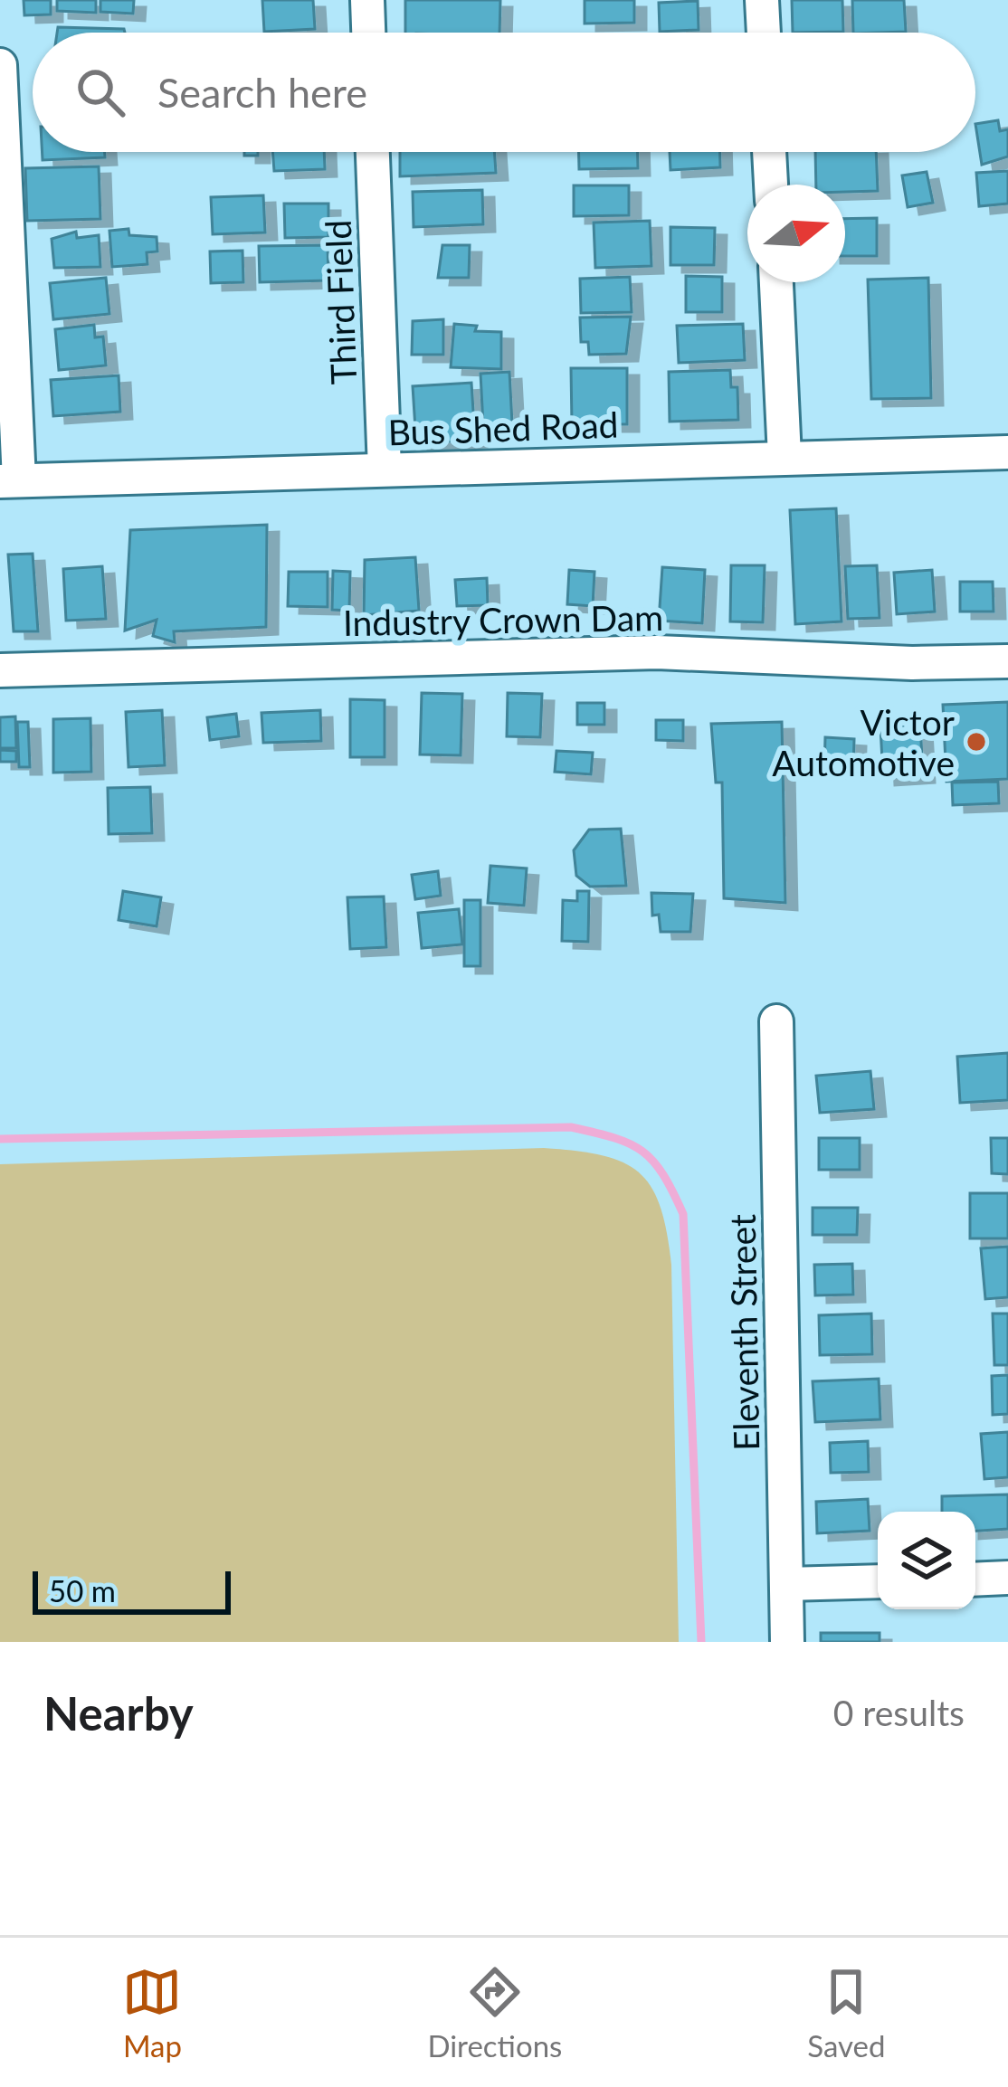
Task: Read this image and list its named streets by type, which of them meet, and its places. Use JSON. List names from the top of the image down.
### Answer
{
  "streets": {
    "street": [
      "Third Field",
      "Bus Shed Road",
      "Industry Crown Dam",
      "Eleventh Street"
    ]
  },
  "crossings": [
    ["Third Field", "Bus Shed Road"]
  ],
  "places": ["Victor Automotive"],
  "scale_bar": "50 m",
  "north": "right",
  "page": {
    "search": "Search here",
    "scale": "50 m",
    "heading": ["Nearby", "0 results"],
    "nav": ["Map", "Directions", "Saved"]
  }
}
